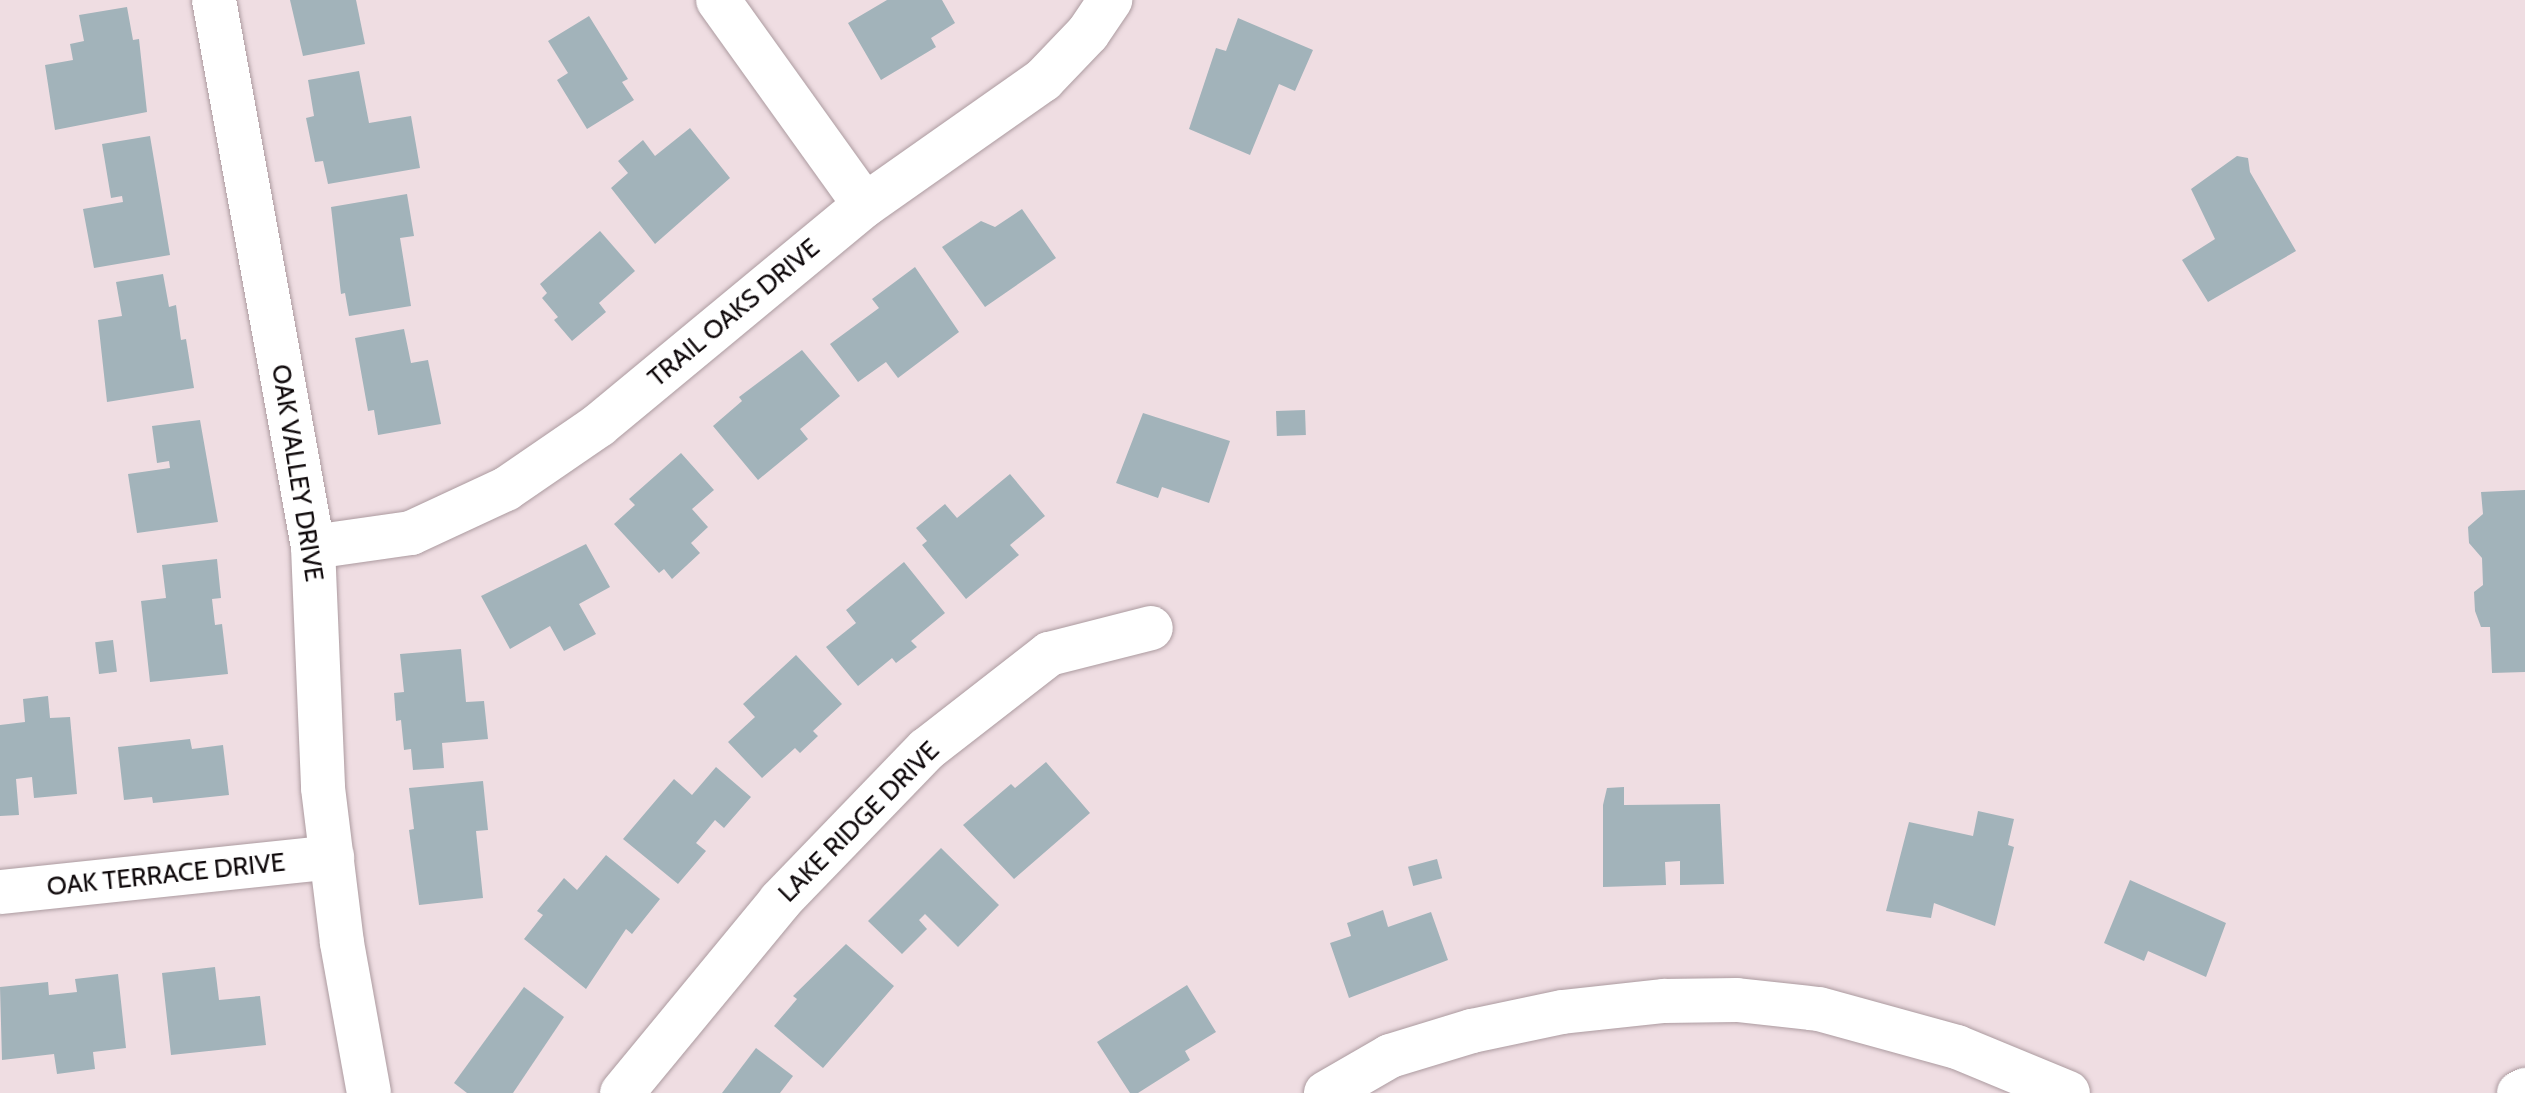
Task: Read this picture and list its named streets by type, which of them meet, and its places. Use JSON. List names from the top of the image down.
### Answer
{
  "streets": {
    "street": [
      "TRAIL OAKS DRIVE",
      "OAK VALLEY DRIVE",
      "LAKE RIDGE DRIVE",
      "OAK TERRACE DRIVE"
    ]
  },
  "crossings": [
    ["TRAIL OAKS DRIVE", "OAK VALLEY DRIVE"],
    ["OAK VALLEY DRIVE", "OAK TERRACE DRIVE"]
  ]
}
